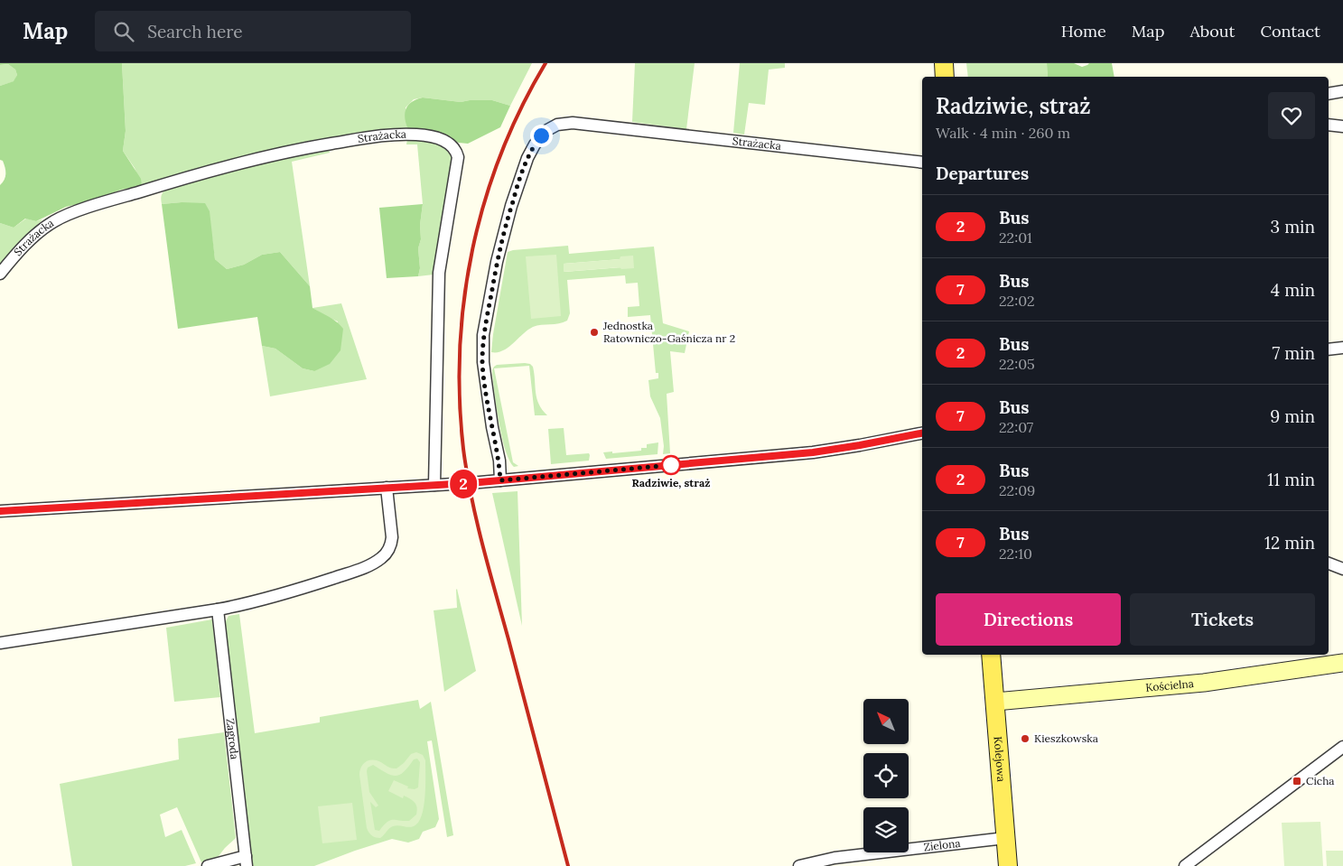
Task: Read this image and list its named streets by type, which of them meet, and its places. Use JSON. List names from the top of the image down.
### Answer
{
  "streets": {
    "main road": ["Kościelna", "Kolejowa"],
    "street": ["Strażacka", "Zagroda", "Zielona"]
  },
  "crossings": [
    ["Kościelna", "Kolejowa"],
    ["Kolejowa", "Zielona"]
  ],
  "places": {
    "other": ["Jednostka Ratowniczo-Gaśnicza nr 2", "Radziwie, straż", "Kieszkowska"],
    "transit": ["Cicha"]
  },
  "lines": ["bus line 2"],
  "north": "top left",
  "page": {
    "header": "Map",
    "search": "Search here",
    "nav": [
      "Home",
      "Map",
      "About",
      "Contact"
    ],
    "on_map": "2",
    "heading": [
      ["Radziwie, straż", "Walk · 4 min · 260 m"],
      "Departures"
    ],
    "list": [
      {
        "mark": "2",
        "name": "Bus",
        "note": "22:01",
        "value": "3 min"
      },
      {
        "mark": "7",
        "name": "Bus",
        "note": "22:02",
        "value": "4 min"
      },
      {
        "mark": "2",
        "name": "Bus",
        "note": "22:05",
        "value": "7 min"
      },
      {
        "mark": "7",
        "name": "Bus",
        "note": "22:07",
        "value": "9 min"
      },
      {
        "mark": "2",
        "name": "Bus",
        "note": "22:09",
        "value": "11 min"
      },
      {
        "mark": "7",
        "name": "Bus",
        "note": "22:10",
        "value": "12 min"
      }
    ],
    "buttons": ["Directions", "Tickets"]
  }
}
